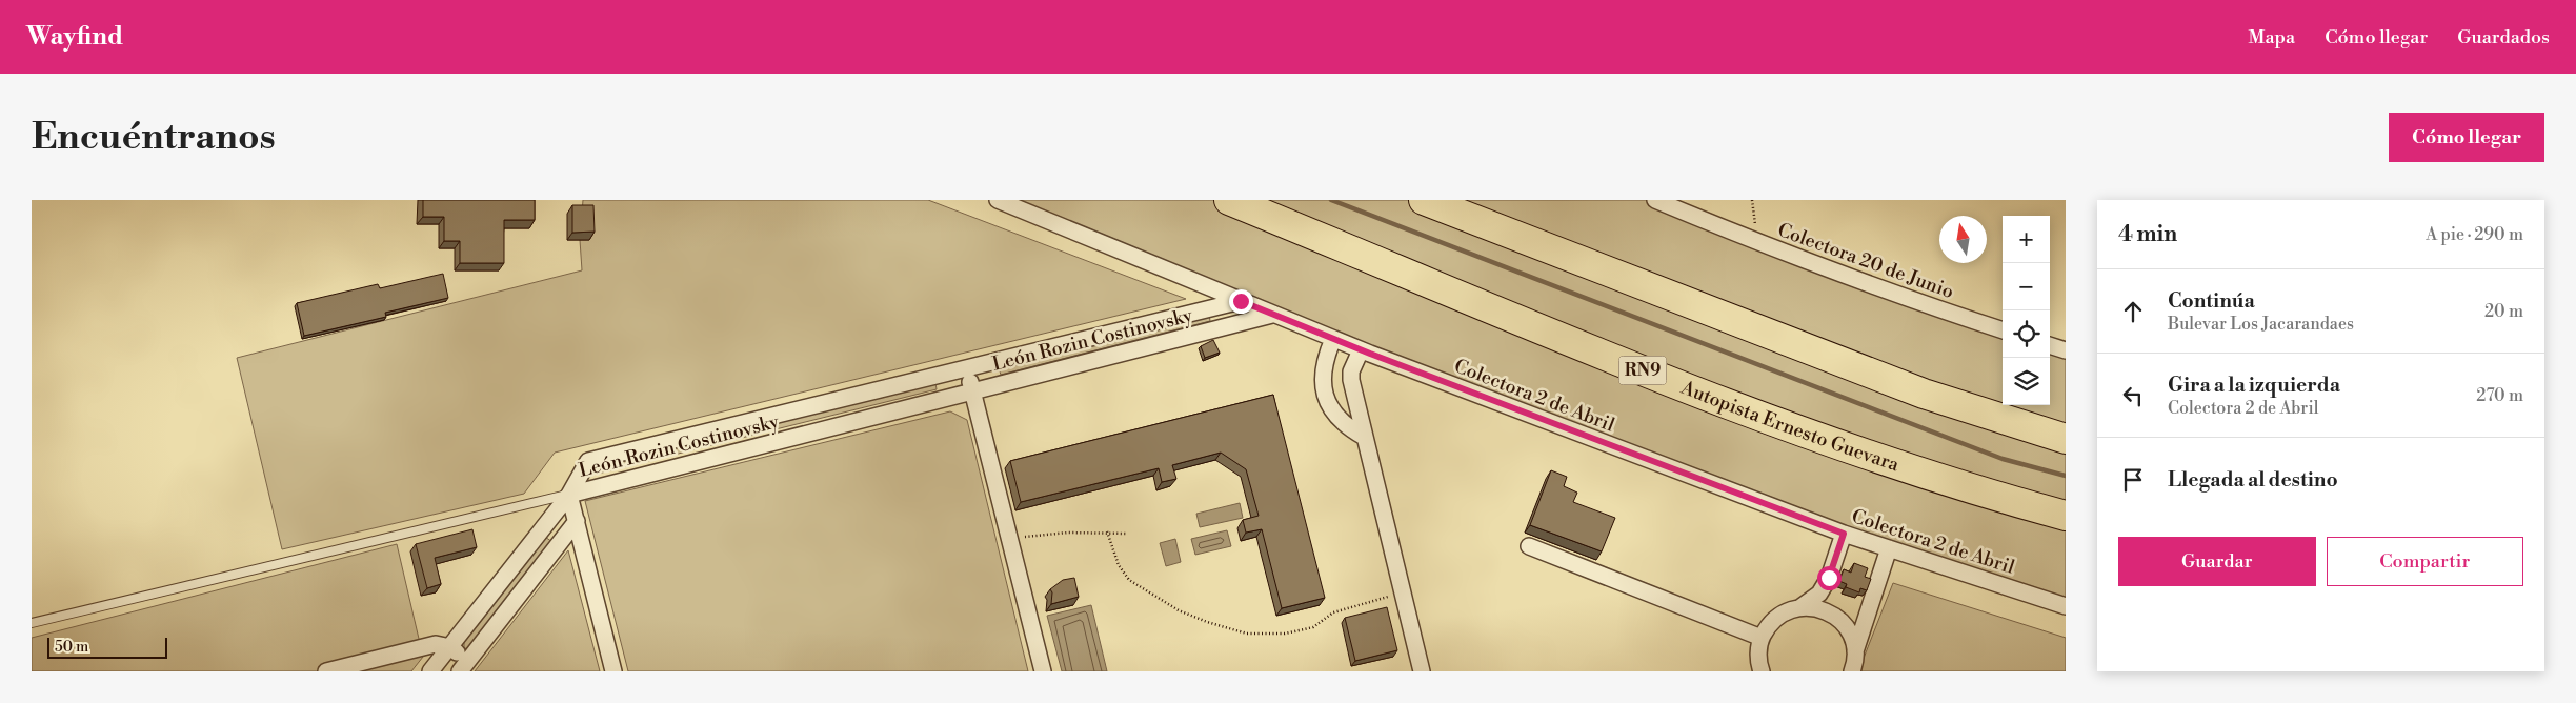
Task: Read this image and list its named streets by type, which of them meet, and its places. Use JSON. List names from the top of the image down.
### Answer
{
  "streets": {
    "highway": ["RN9", "Autopista Ernesto Guevara"],
    "street": ["Colectora 20 de Junio", "León Rozin Costinovsky", "Colectora 2 de Abril"]
  },
  "crossings": [
    ["León Rozin Costinovsky", "Colectora 2 de Abril"]
  ],
  "scale_bar": "50 m",
  "north": "top",
  "page": {
    "header": "Wayfind",
    "nav": ["Mapa", "Cómo llegar", "Guardados"],
    "buttons": [
      "Cómo llegar",
      ["Guardar", "Compartir"]
    ],
    "title": "Encuéntranos",
    "heading": ["4 min", "A pie · 290 m"],
    "map_buttons": ["+", "−"],
    "list": [
      ["Continúa", "Bulevar Los Jacarandaes", "20 m"],
      ["Gira a la izquierda", "Colectora 2 de Abril", "270 m"],
      "Llegada al destino"
    ],
    "scale": "50 m"
  }
}
